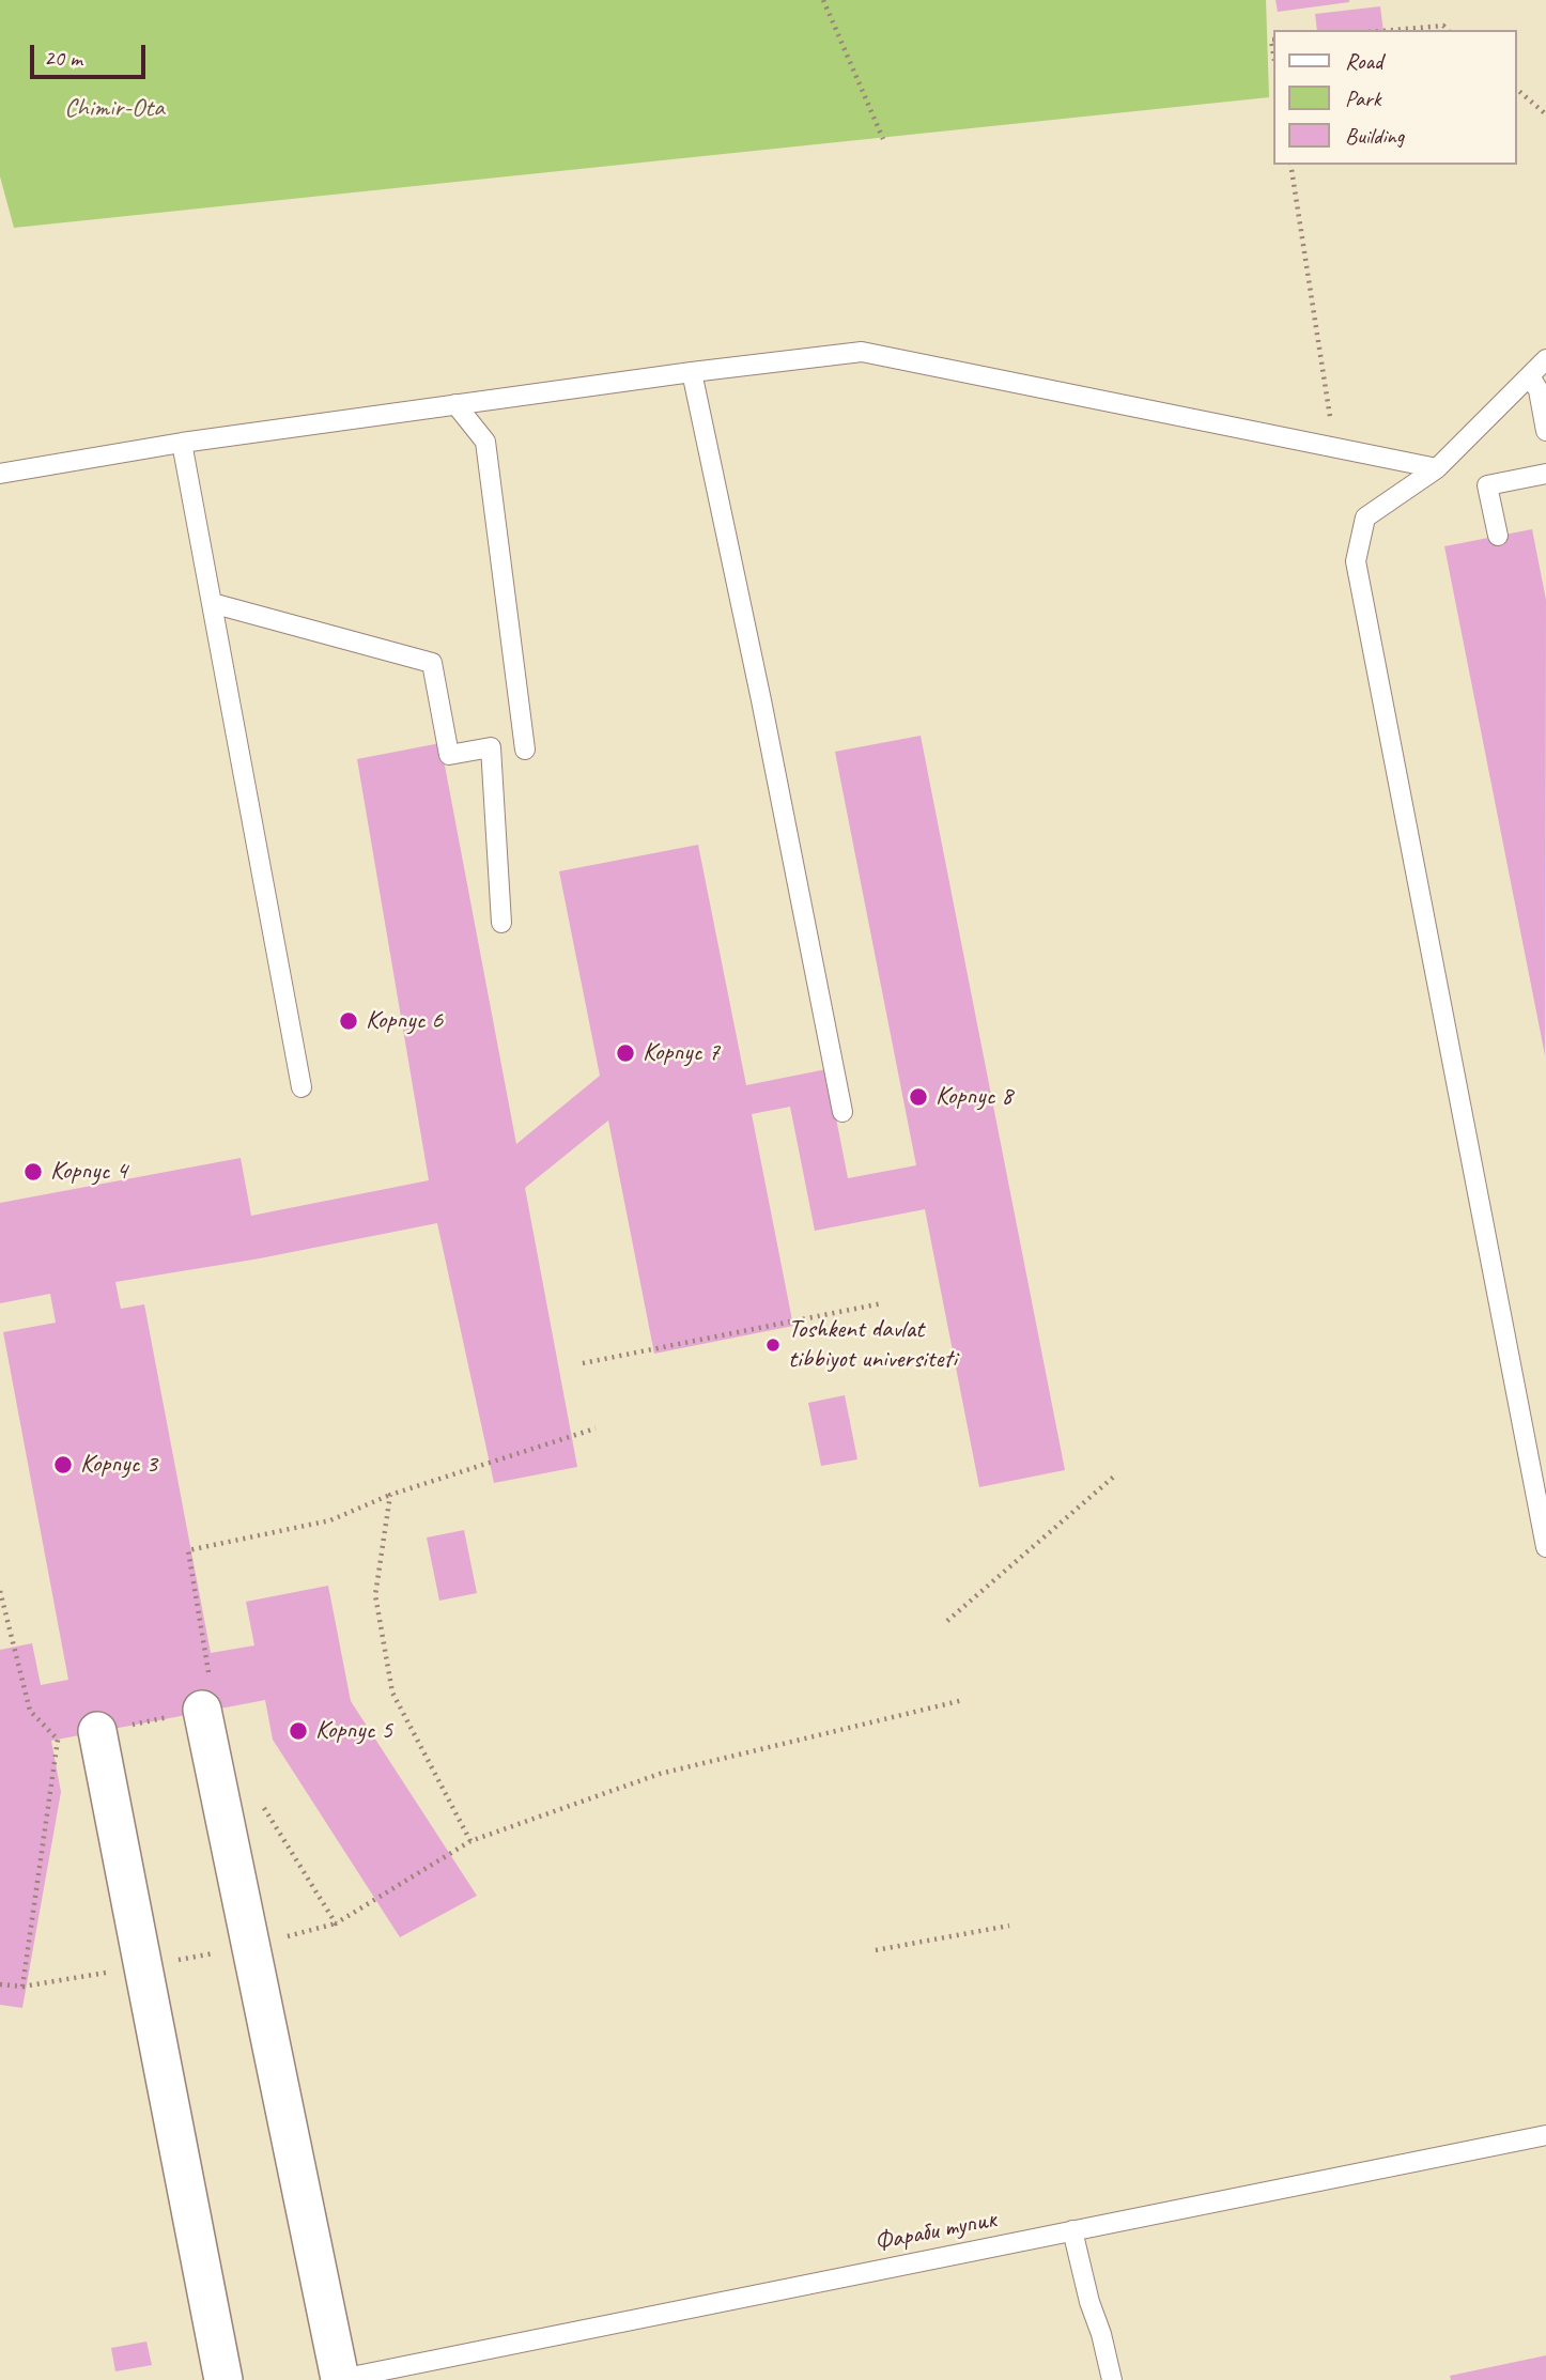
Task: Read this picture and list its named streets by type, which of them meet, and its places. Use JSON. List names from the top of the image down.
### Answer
{
  "streets": {
    "lane": ["Фараби тупик"]
  },
  "parks": ["Chimir-Ota"],
  "places": [
    "Корпус 6",
    "Корпус 7",
    "Корпус 8",
    "Корпус 4",
    "Toshkent davlat tibbiyot universiteti",
    "Корпус 3",
    "Корпус 5"
  ],
  "legend": ["Road", "Park", "Building"],
  "scale_bar": "20 m"
}
